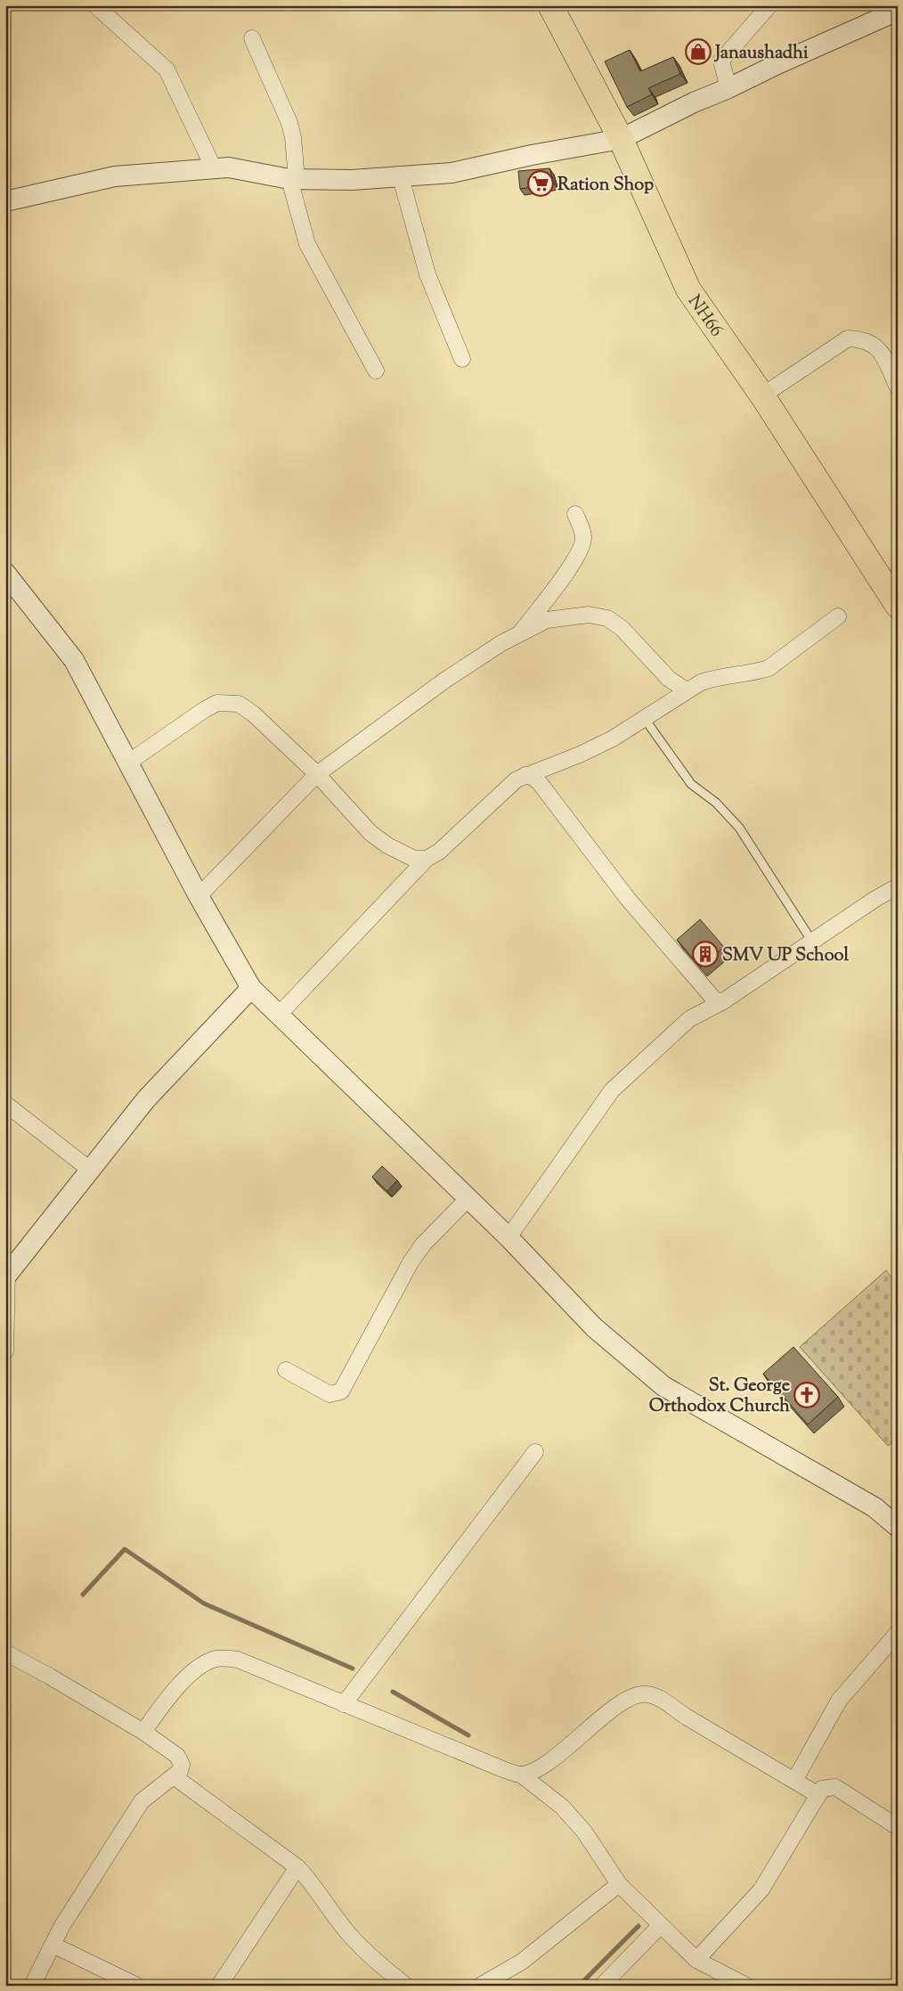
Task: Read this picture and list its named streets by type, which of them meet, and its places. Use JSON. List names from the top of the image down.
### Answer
{
  "streets": {
    "highway": ["NH66"]
  },
  "places": {
    "shop": ["Janaushadhi"],
    "supermarket": ["Ration Shop"],
    "building": ["SMV UP School"],
    "church": ["St. George Orthodox Church"]
  }
}
